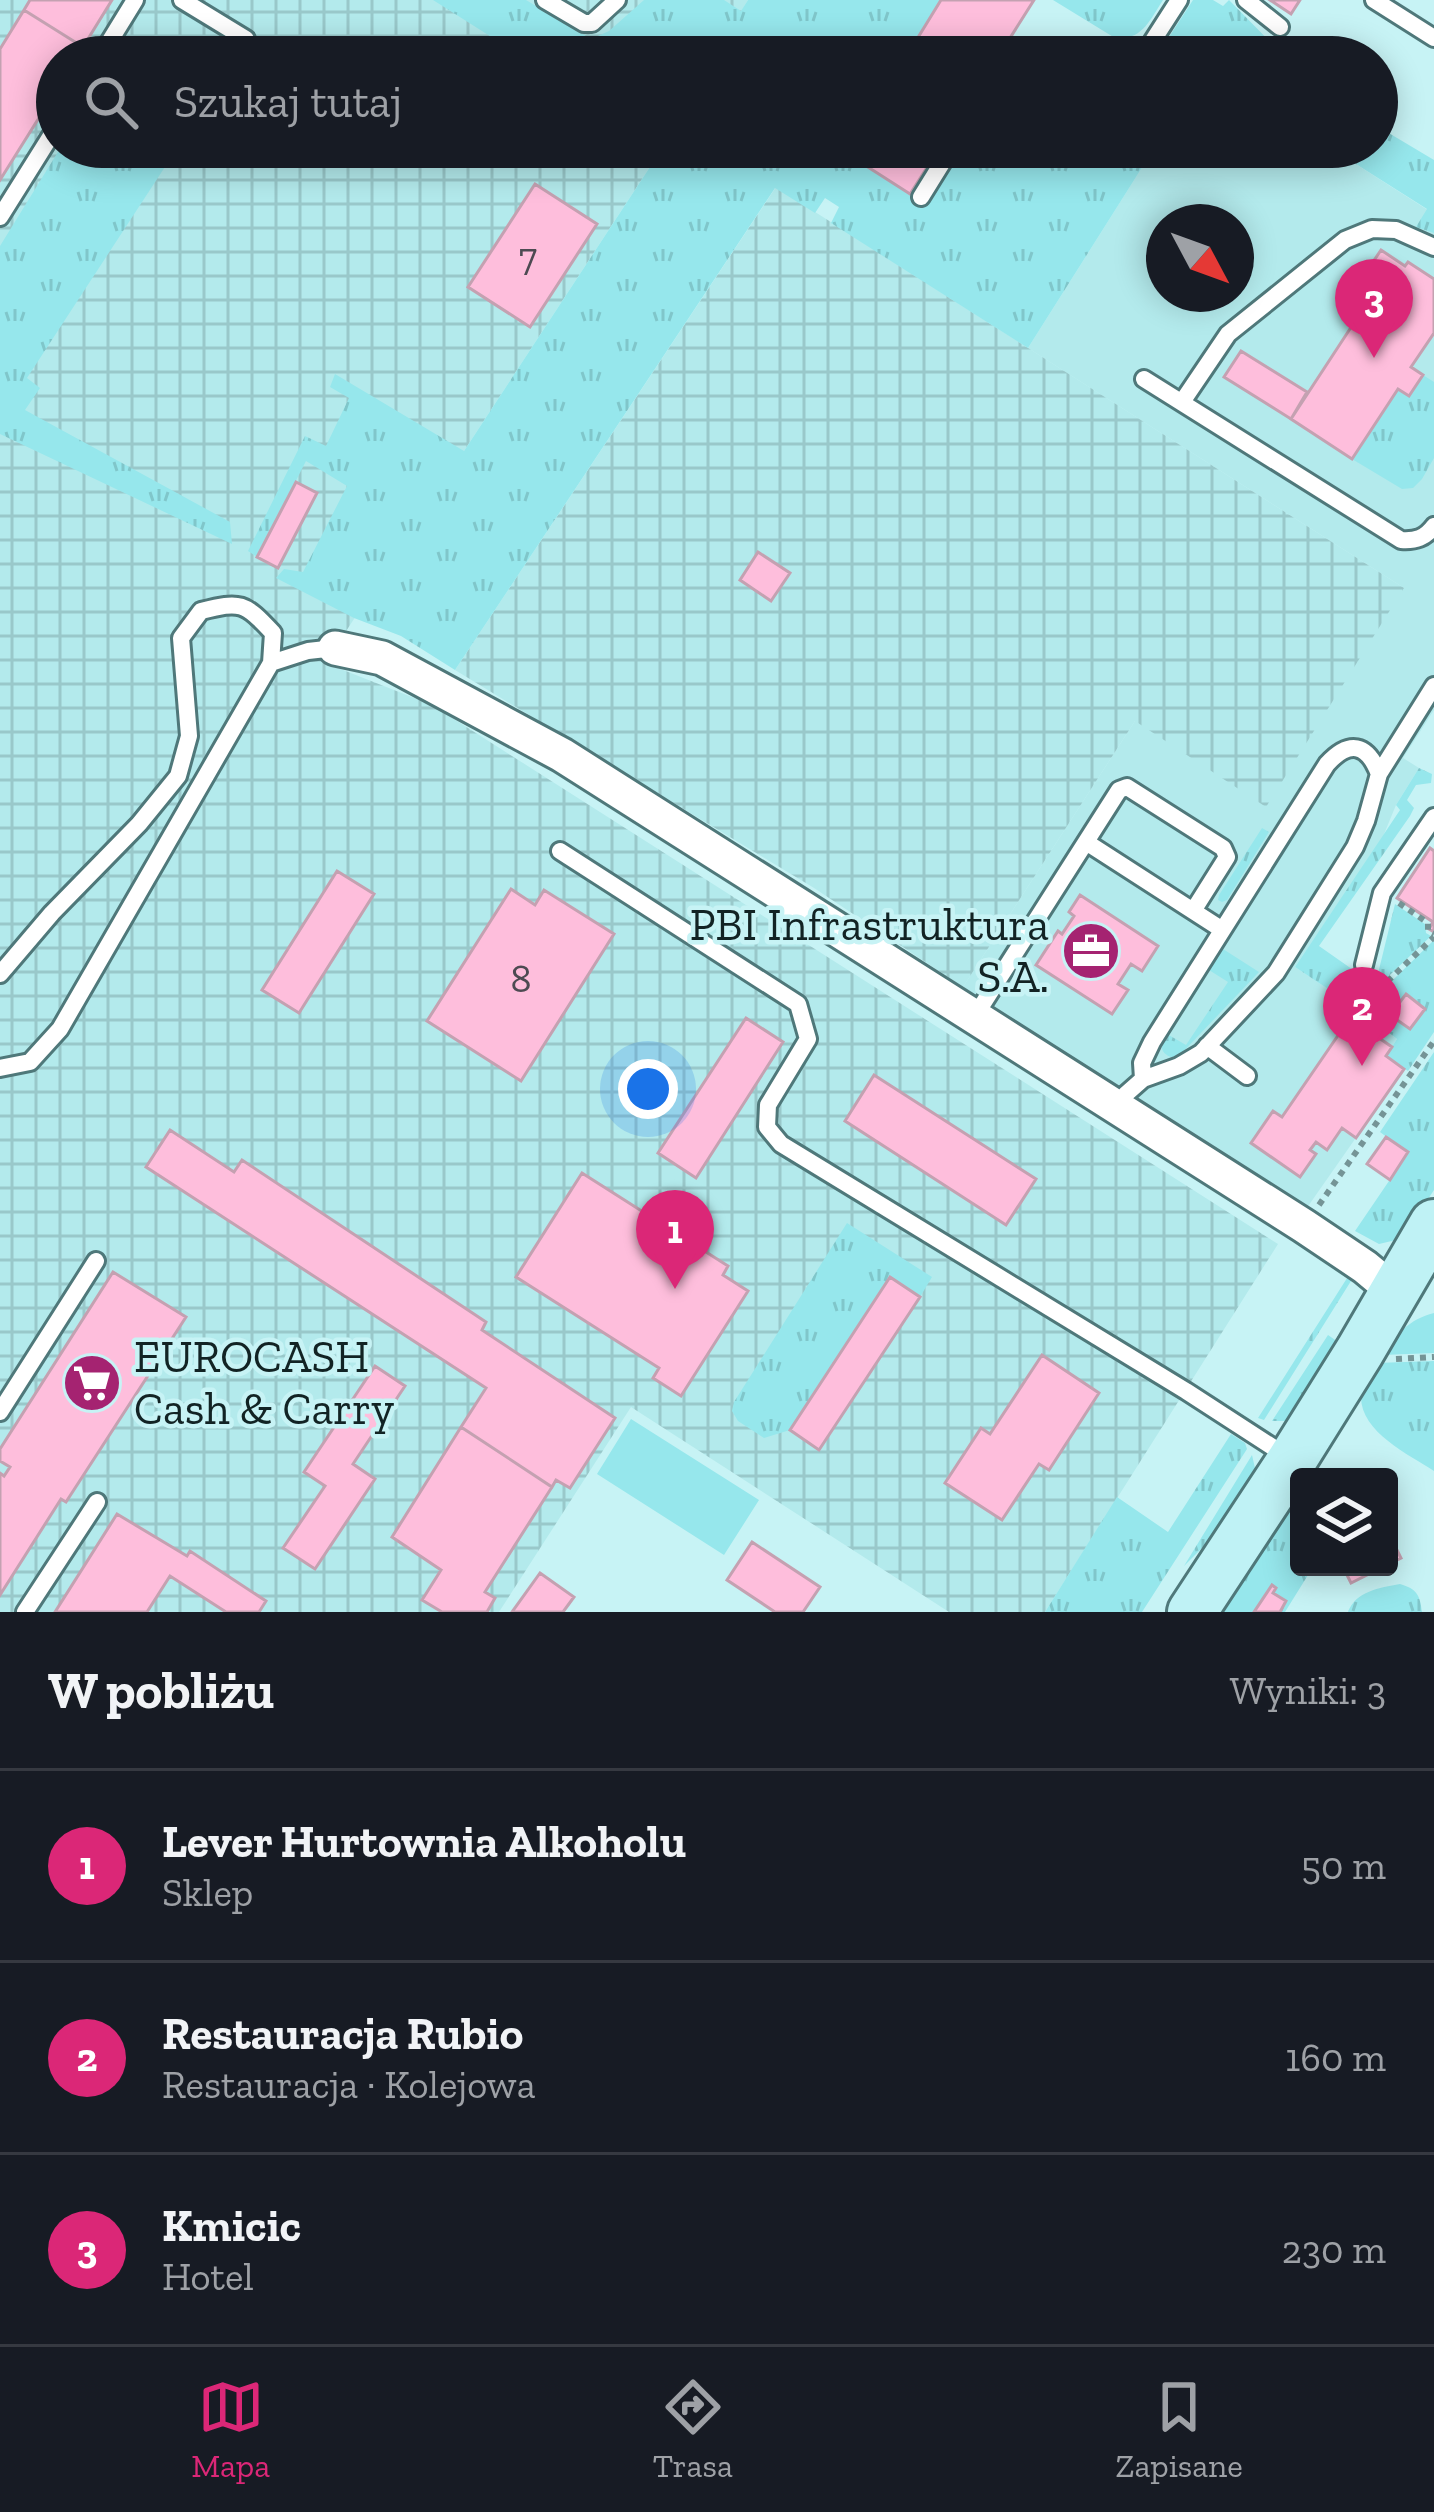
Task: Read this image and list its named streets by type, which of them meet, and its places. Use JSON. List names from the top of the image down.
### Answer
{
  "places": {
    "office": ["PBI Infrastruktura S.A."],
    "supermarket": ["EUROCASH Cash & Carry"]
  },
  "house_numbers": ["7", "8"],
  "north": "bottom right",
  "page": {
    "search": "Szukaj tutaj",
    "pins": ["3", "2", "1"],
    "heading": ["W pobliżu", "Wyniki: 3"],
    "list": [
      {
        "mark": "1",
        "name": "Lever Hurtownia Alkoholu",
        "note": "Sklep",
        "value": "50 m"
      },
      {
        "mark": "2",
        "name": "Restauracja Rubio",
        "note": "Restauracja · Kolejowa",
        "value": "160 m"
      },
      {
        "mark": "3",
        "name": "Kmicic",
        "note": "Hotel",
        "value": "230 m"
      }
    ],
    "nav": ["Mapa", "Trasa", "Zapisane"]
  }
}
